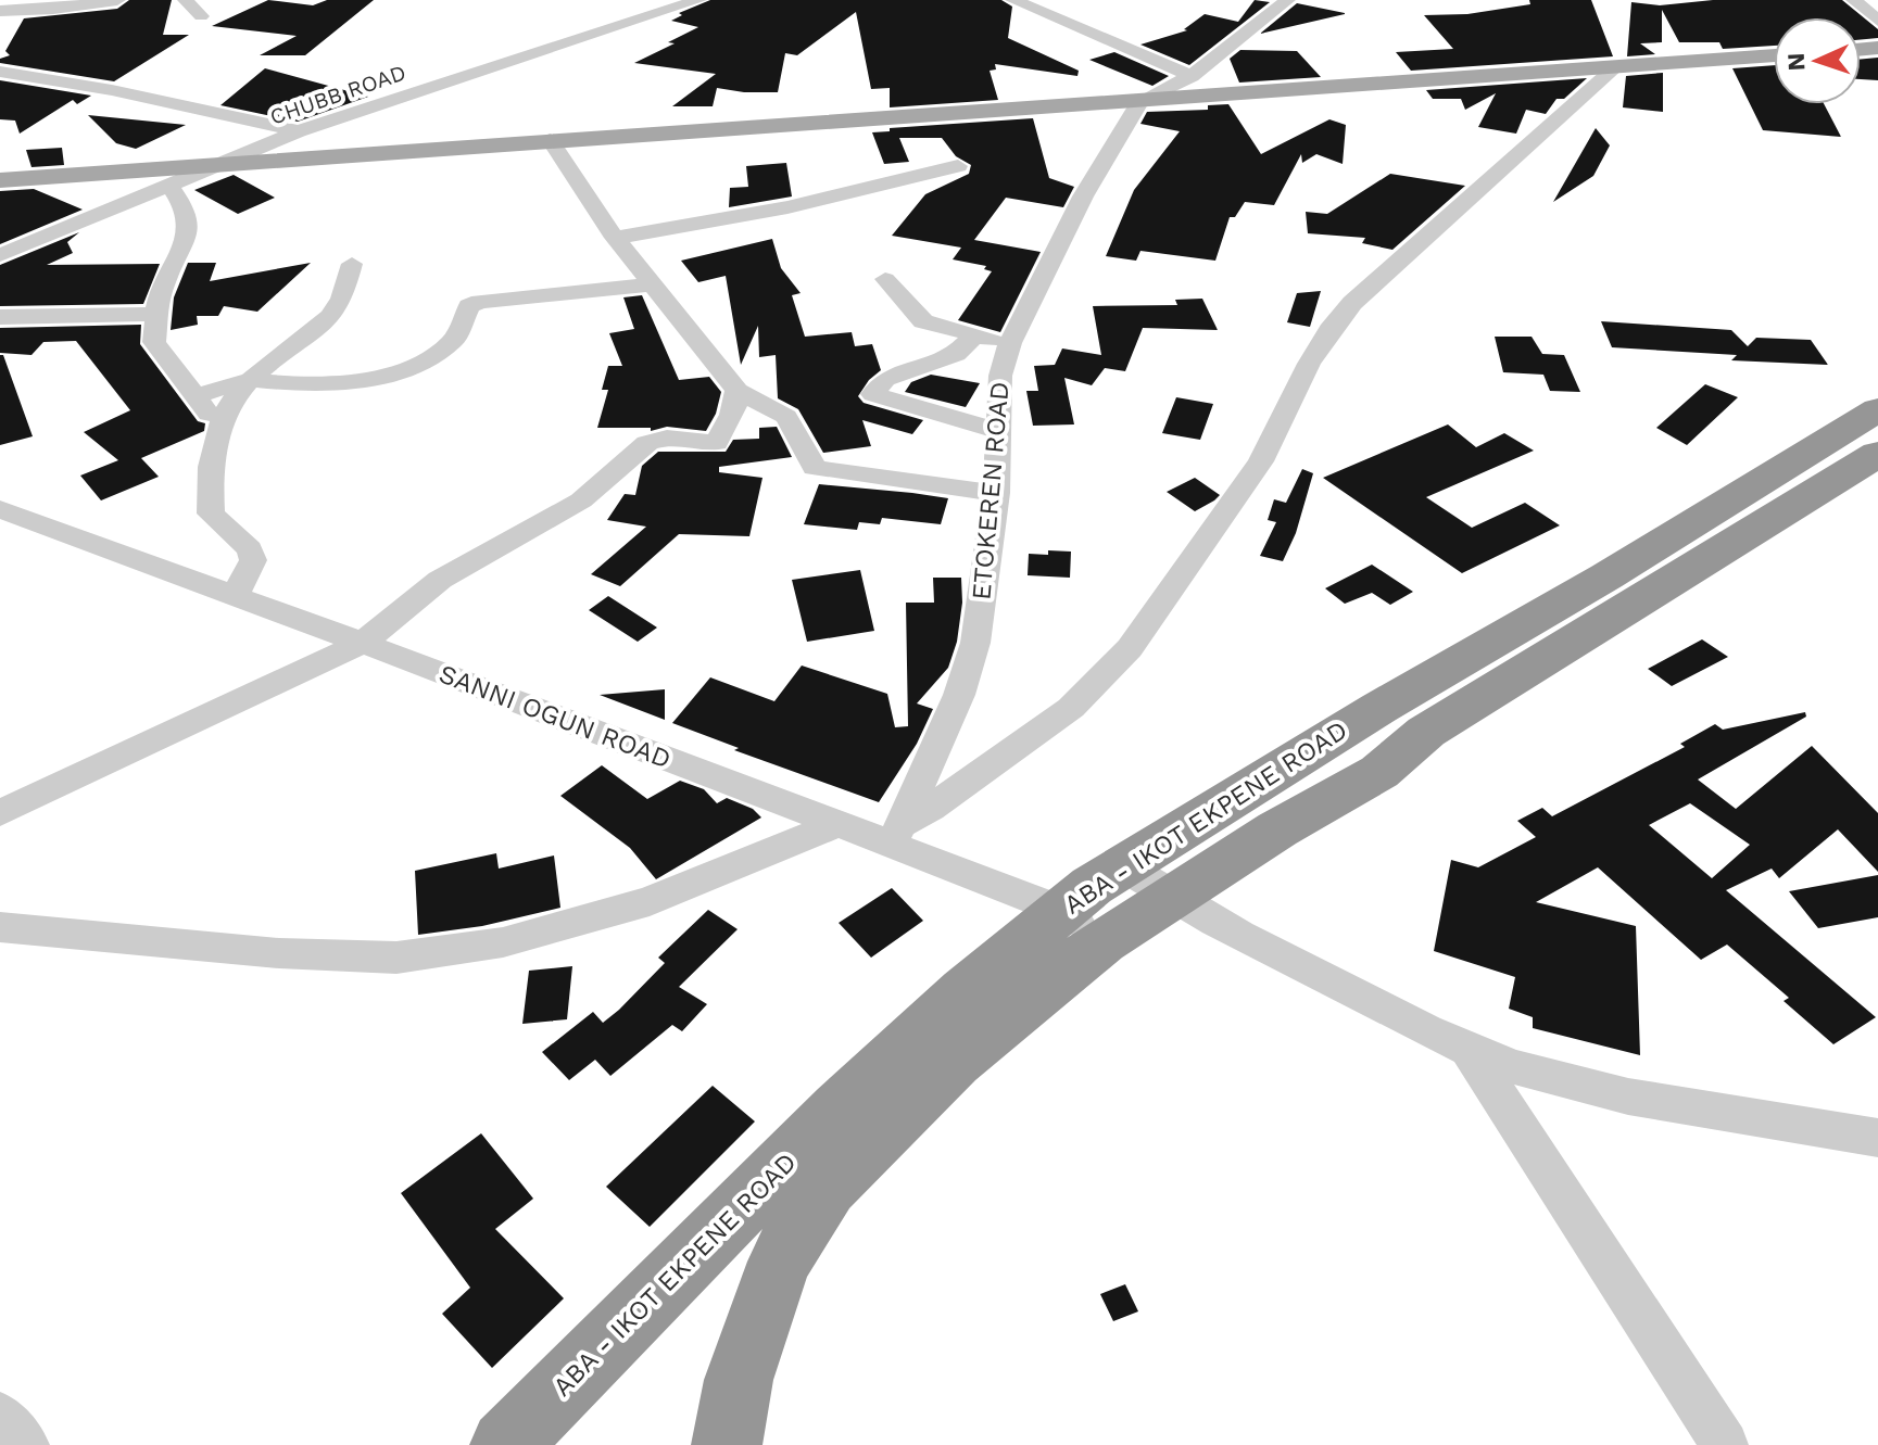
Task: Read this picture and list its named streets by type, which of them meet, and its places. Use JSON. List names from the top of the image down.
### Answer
{
  "streets": {
    "highway": ["ABA - IKOT EKPENE ROAD"],
    "street": ["CHUBB ROAD", "ETOKEREN ROAD", "SANNI OGUN ROAD"]
  },
  "crossings": [
    ["ETOKEREN ROAD", "SANNI OGUN ROAD"],
    ["SANNI OGUN ROAD", "ABA - IKOT EKPENE ROAD"]
  ],
  "north": "left"
}
